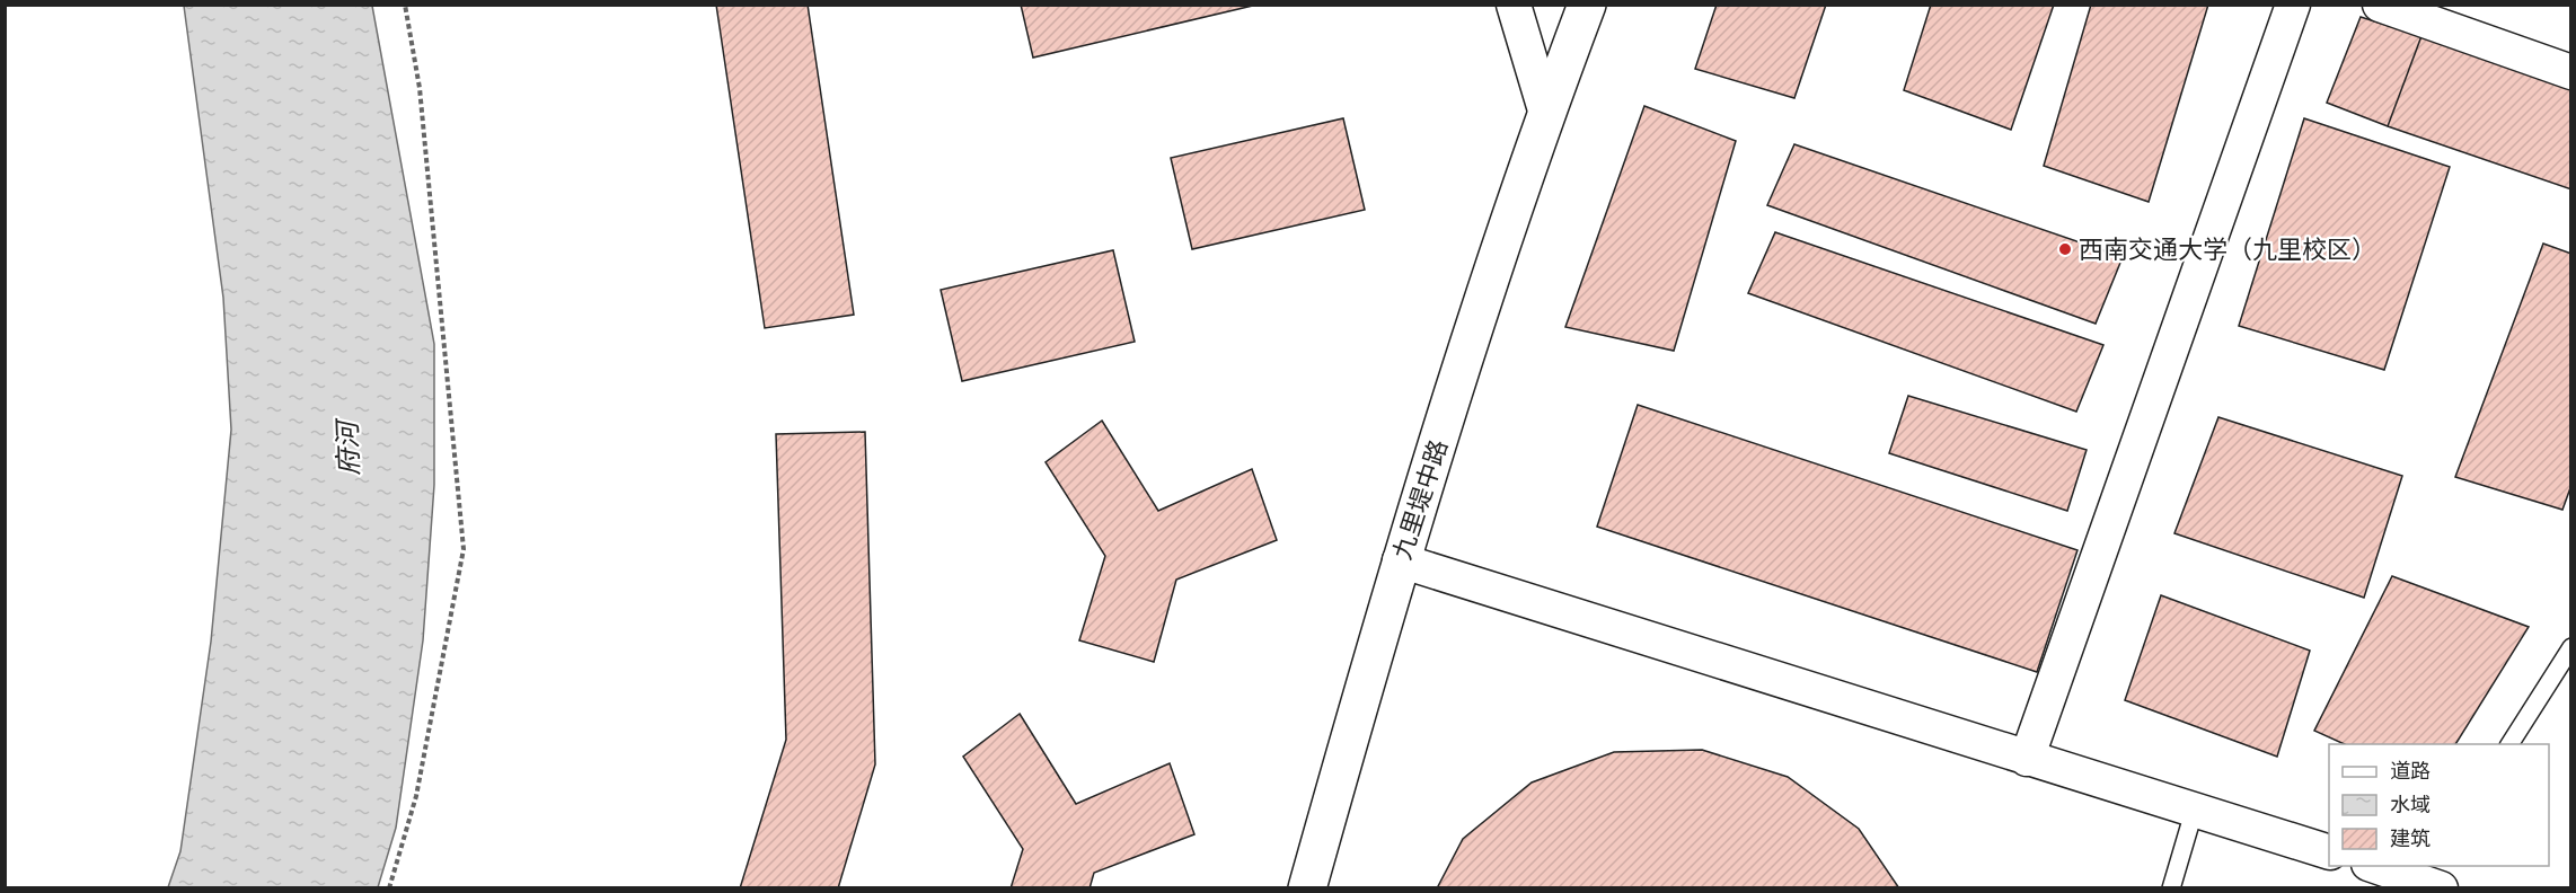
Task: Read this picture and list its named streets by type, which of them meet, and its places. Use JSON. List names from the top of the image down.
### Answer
{
  "streets": {
    "street": ["九里堤中路"]
  },
  "water": ["府河"],
  "places": ["西南交通大学（九里校区）"],
  "legend": ["道路", "水域", "建筑"]
}
